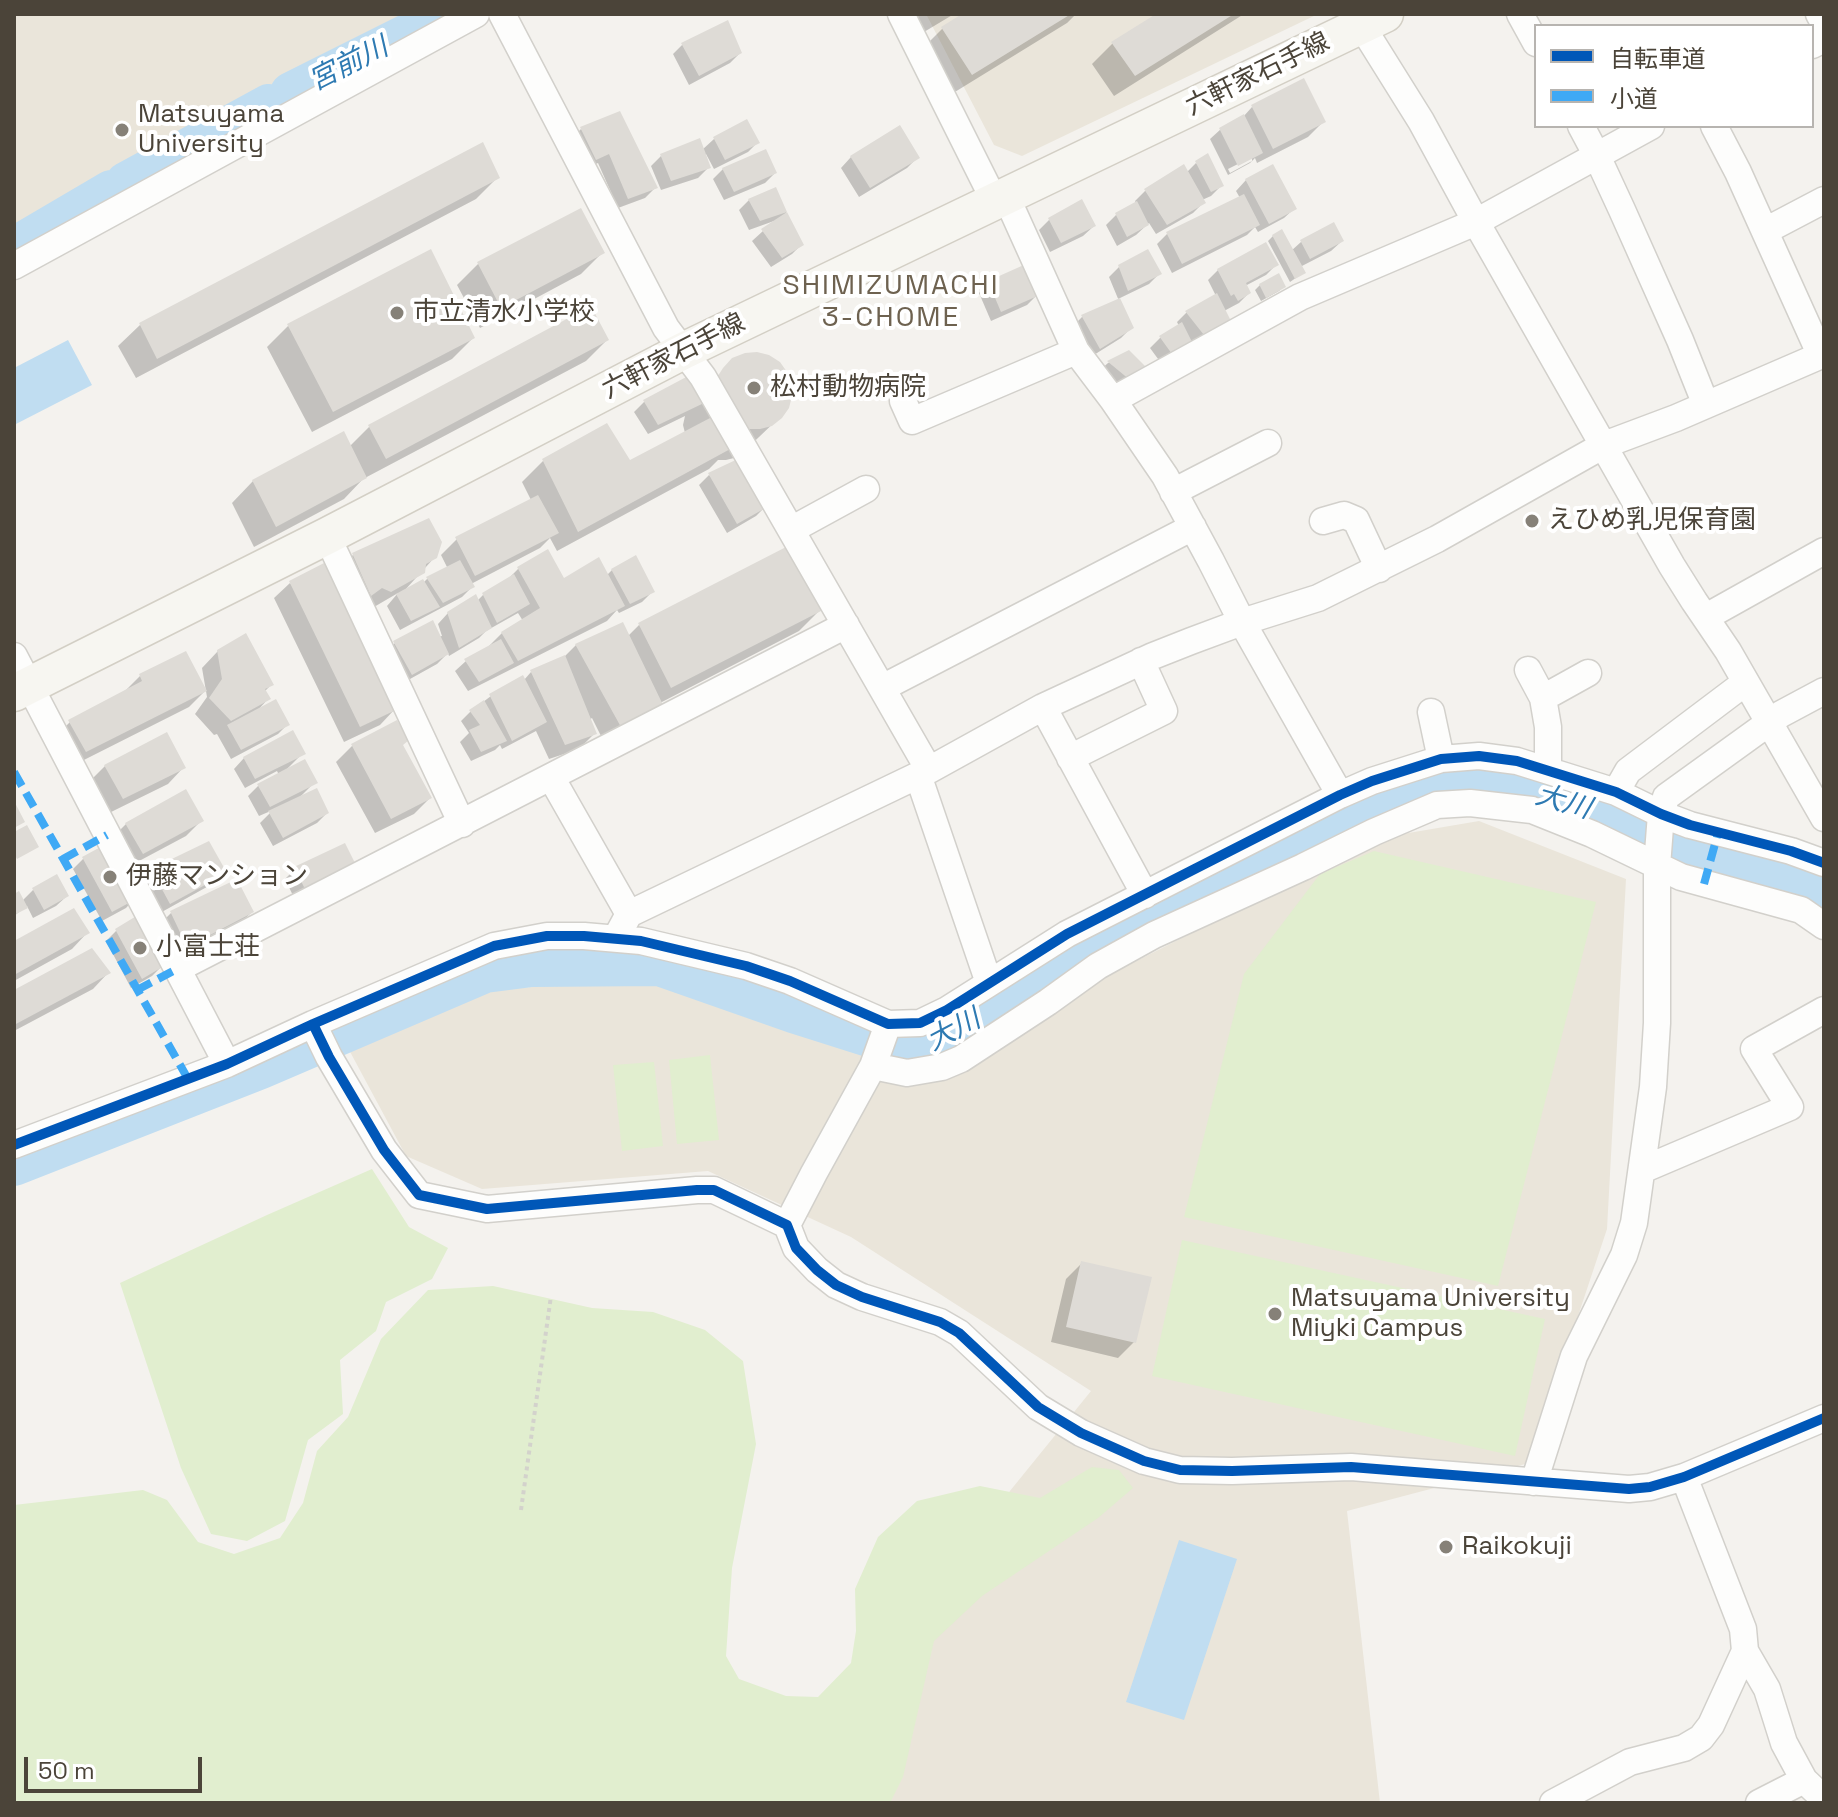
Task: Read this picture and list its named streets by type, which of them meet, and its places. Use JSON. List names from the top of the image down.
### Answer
{
  "streets": {
    "main road": ["六軒家石手線"]
  },
  "districts": ["SHIMIZUMACHI 3-CHOME"],
  "water": ["宮前川", "大川"],
  "places": [
    "Matsuyama University",
    "市立清水小学校",
    "松村動物病院",
    "えひめ乳児保育園",
    "伊藤マンション",
    "小富士荘",
    "Matsuyama University Miyki Campus",
    "Raikokuji"
  ],
  "legend": ["自転車道", "小道"],
  "scale_bar": "50 m"
}
